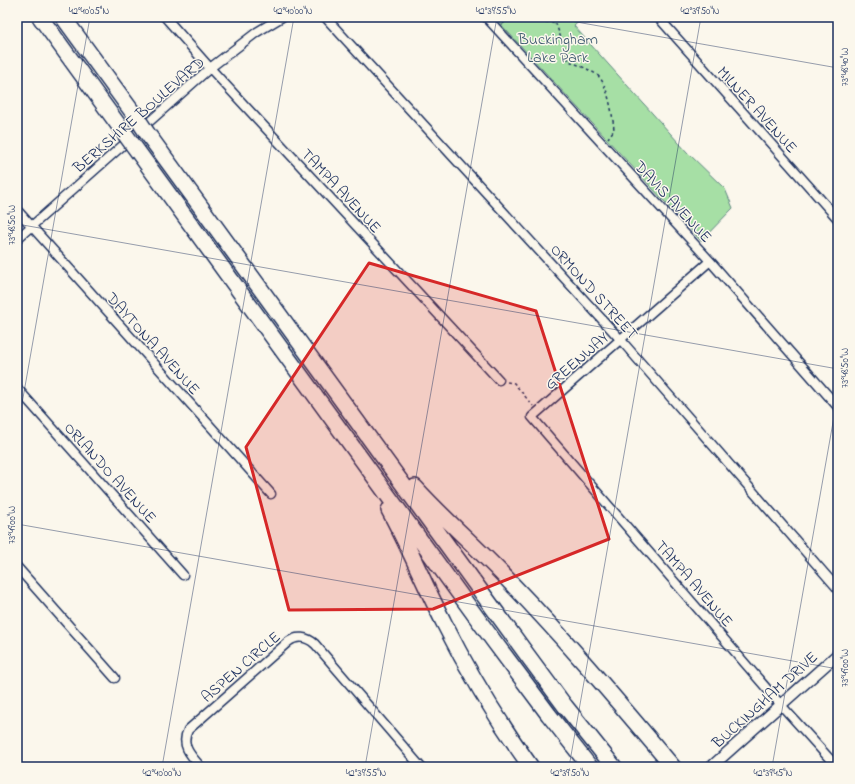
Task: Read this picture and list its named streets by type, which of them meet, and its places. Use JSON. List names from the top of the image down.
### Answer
{
  "streets": {
    "street": [
      "MILNER AVENUE",
      "BERKSHIRE BOULEVARD",
      "TAMPA AVENUE",
      "DAVIS AVENUE",
      "ORMOND STREET",
      "DAYTONA AVENUE",
      "GREENWAY",
      "ORLANDO AVENUE",
      "ASPEN CIRCLE",
      "BUCKINGHAM DRIVE"
    ]
  },
  "crossings": [
    ["BERKSHIRE BOULEVARD", "TAMPA AVENUE"],
    ["BERKSHIRE BOULEVARD", "DAYTONA AVENUE"],
    ["TAMPA AVENUE", "GREENWAY"],
    ["TAMPA AVENUE", "BUCKINGHAM DRIVE"],
    ["DAVIS AVENUE", "GREENWAY"],
    ["ORMOND STREET", "GREENWAY"]
  ],
  "parks": ["Buckingham Lake Park"],
  "coordinates": [
    "42°40'05\"N",
    "42°40'00\"N",
    "42°39'55\"N",
    "42°39'50\"N",
    "73°48'40\"W",
    "73°48'50\"W",
    "73°49'00\"W",
    "42°39'45\"N"
  ]
}
